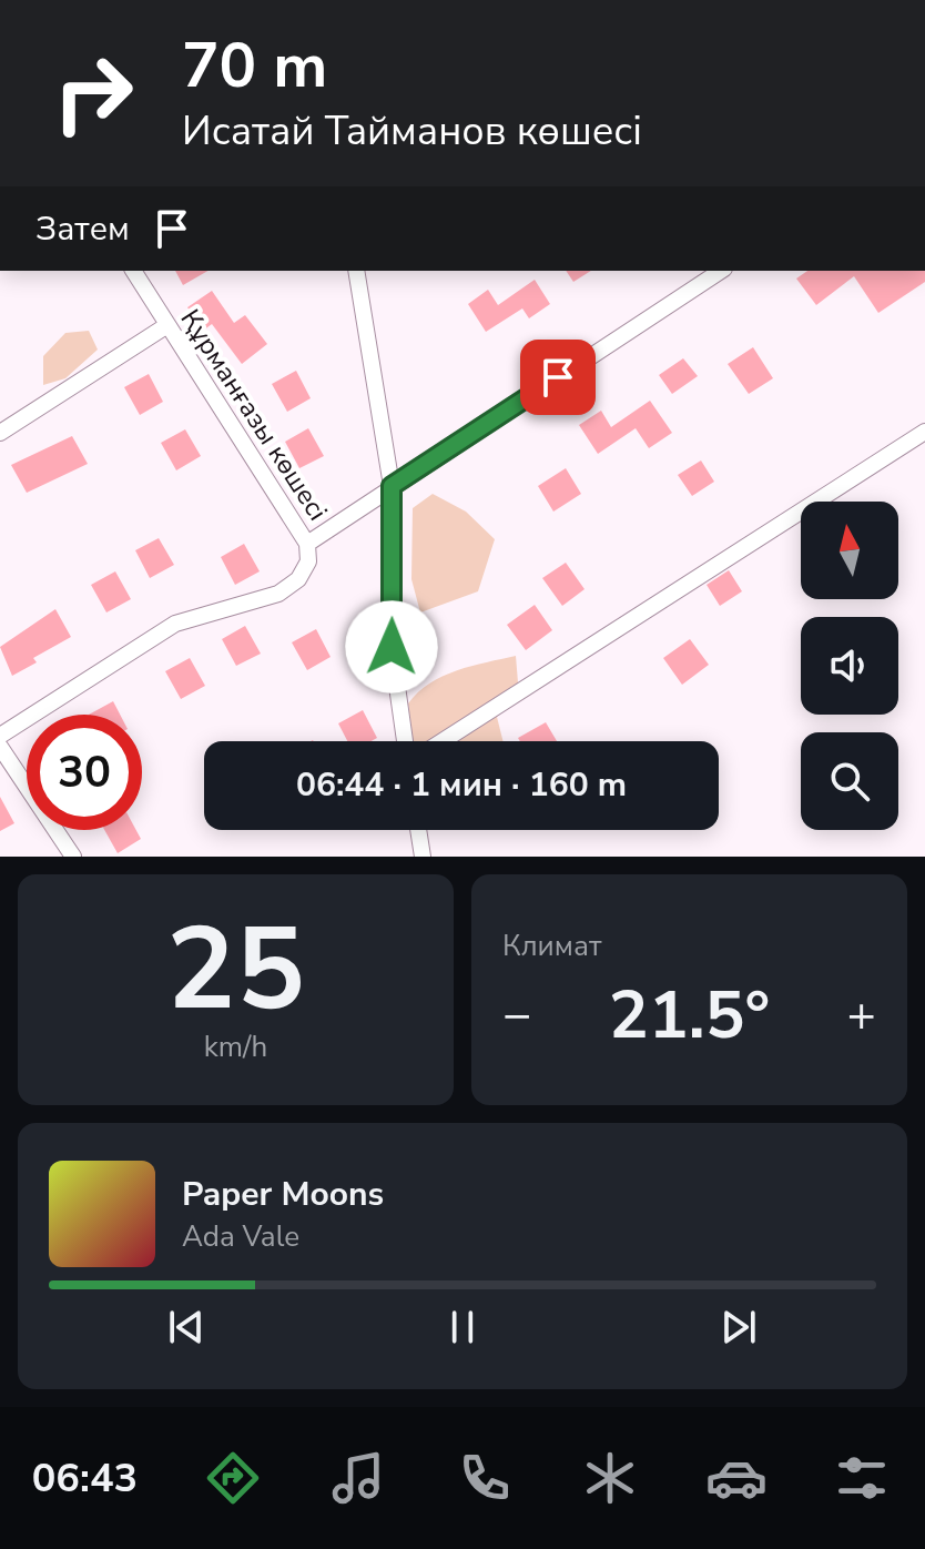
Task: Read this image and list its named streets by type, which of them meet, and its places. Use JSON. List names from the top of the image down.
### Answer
{
  "streets": {
    "street": ["Құрманғазы көшесі"]
  },
  "north": "top",
  "page": {
    "turn": ["70 m", "Исатай Тайманов көшесі"],
    "then": "Затем",
    "limit": "30",
    "trip": "06:44 · 1 мин · 160 m",
    "tile": [
      ["25", "km/h"],
      "Климат"
    ],
    "heat": ["−", "21.5°", "+"],
    "song": ["Paper Moons", "Ada Vale"],
    "tabs": "06:43"
  }
}
